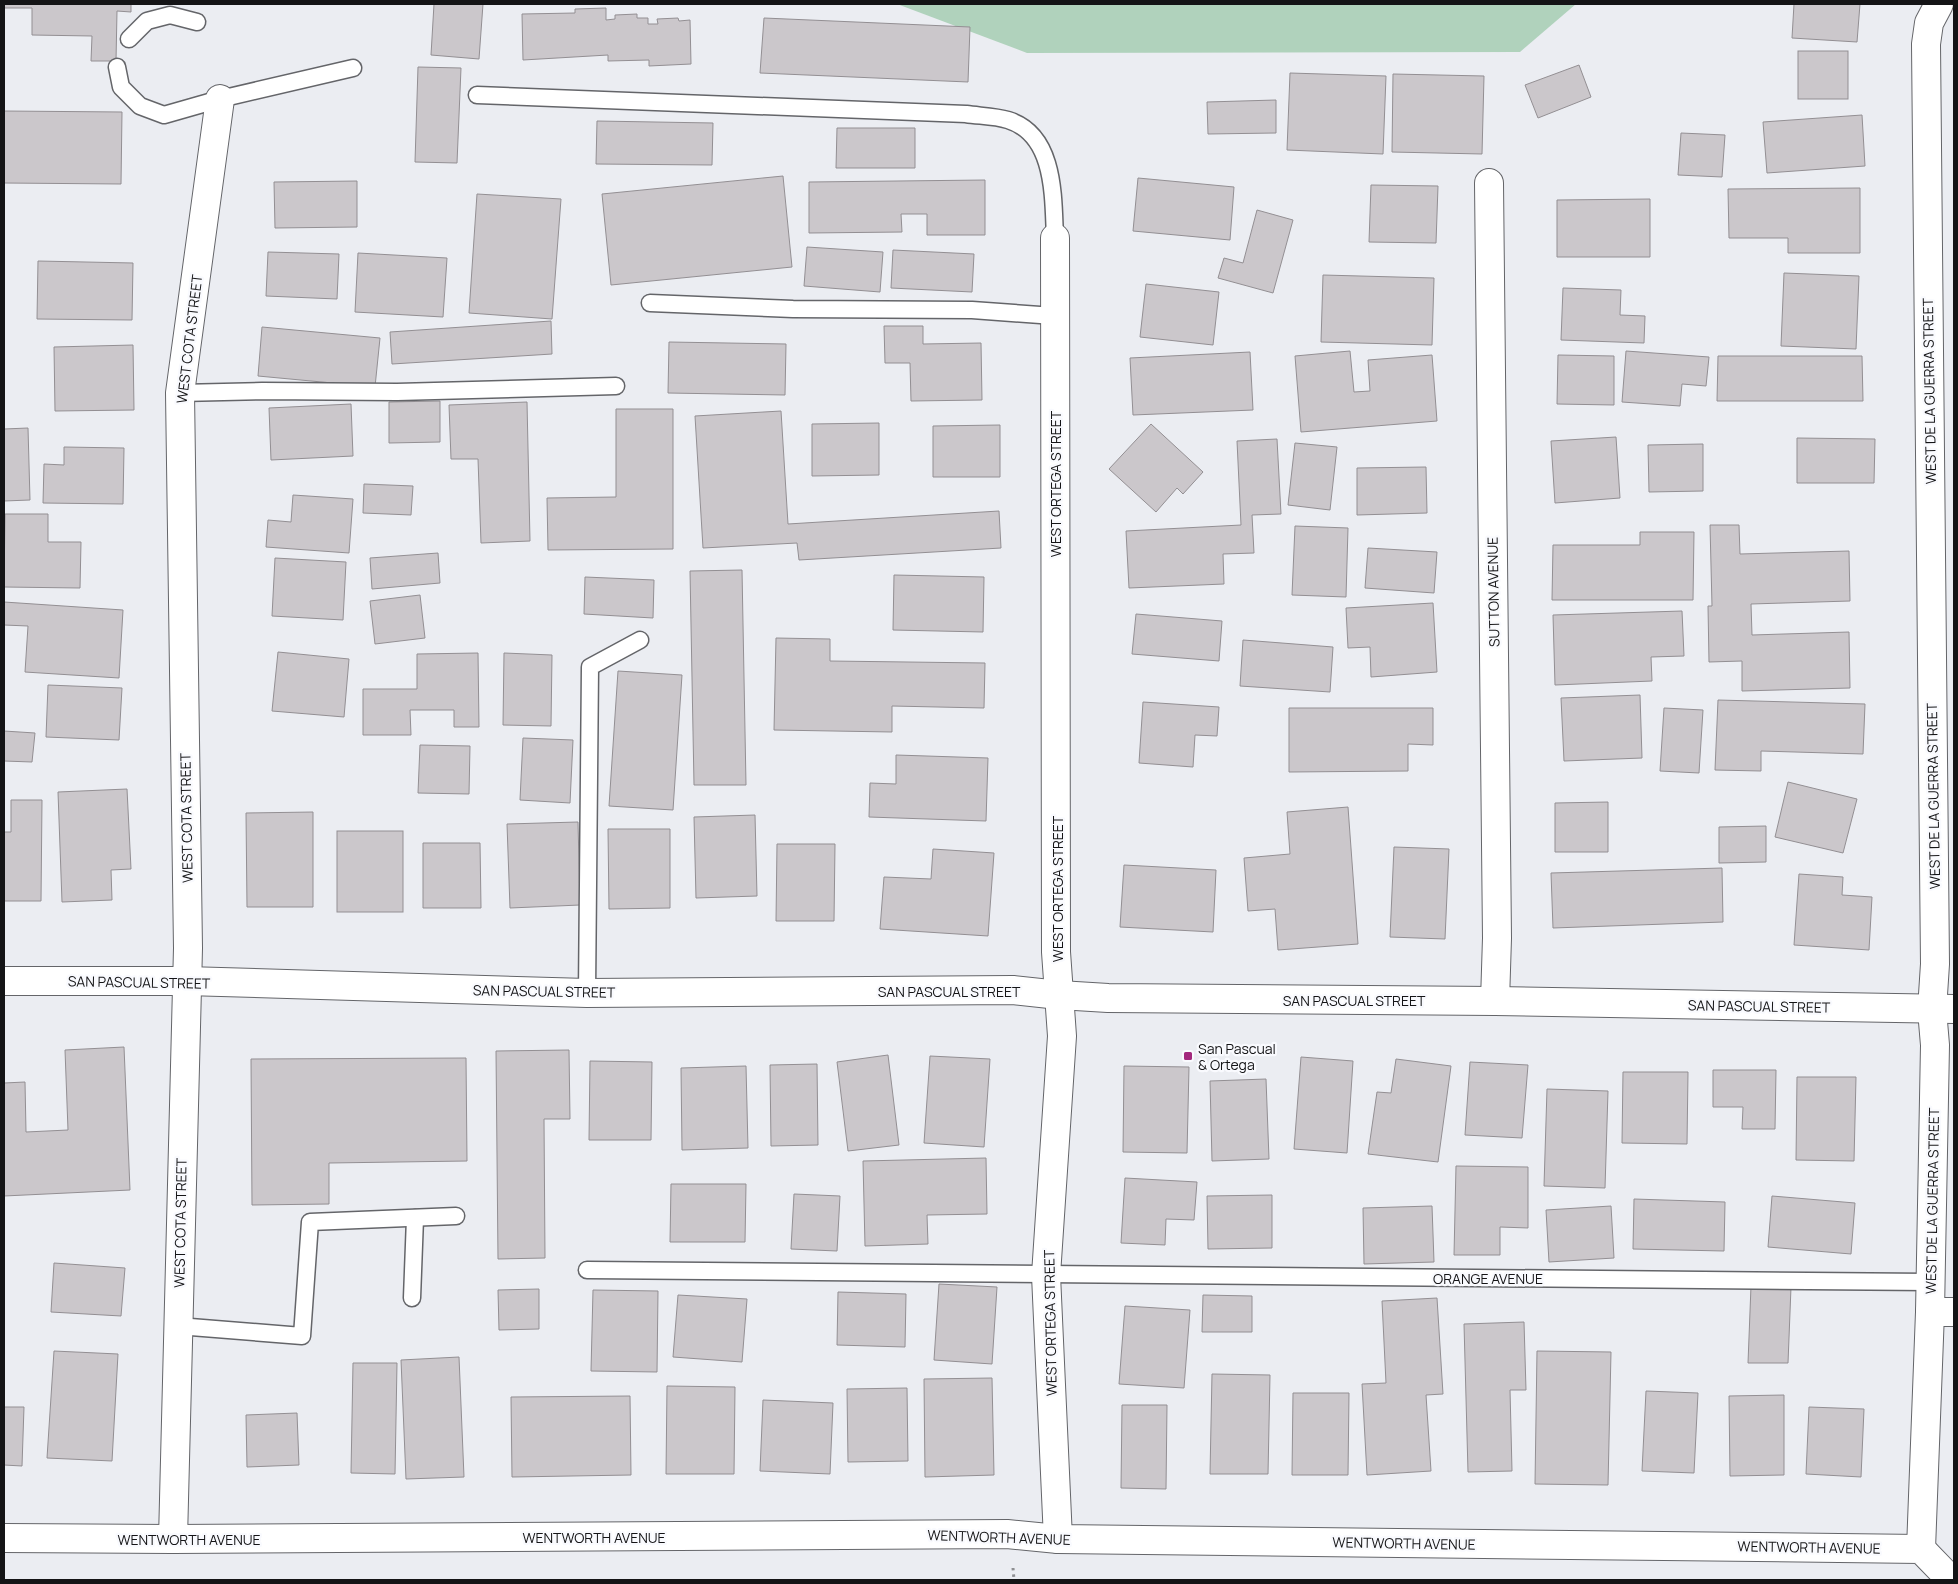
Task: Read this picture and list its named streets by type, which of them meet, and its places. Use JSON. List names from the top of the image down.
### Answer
{
  "streets": {
    "street": [
      "WEST COTA STREET",
      "WEST DE LA GUERRA STREET",
      "WEST ORTEGA STREET",
      "SUTTON AVENUE",
      "SAN PASCUAL STREET",
      "WENTWORTH AVENUE"
    ],
    "lane": ["ORANGE AVENUE"]
  },
  "crossings": [
    ["WEST COTA STREET", "SAN PASCUAL STREET"],
    ["WEST COTA STREET", "WENTWORTH AVENUE"],
    ["WEST DE LA GUERRA STREET", "SAN PASCUAL STREET"],
    ["WEST DE LA GUERRA STREET", "ORANGE AVENUE"],
    ["WEST DE LA GUERRA STREET", "WENTWORTH AVENUE"],
    ["WEST ORTEGA STREET", "SAN PASCUAL STREET"],
    ["WEST ORTEGA STREET", "ORANGE AVENUE"],
    ["WEST ORTEGA STREET", "WENTWORTH AVENUE"],
    ["SUTTON AVENUE", "SAN PASCUAL STREET"]
  ],
  "places": {
    "transit": ["San Pascual & Ortega"]
  }
}
